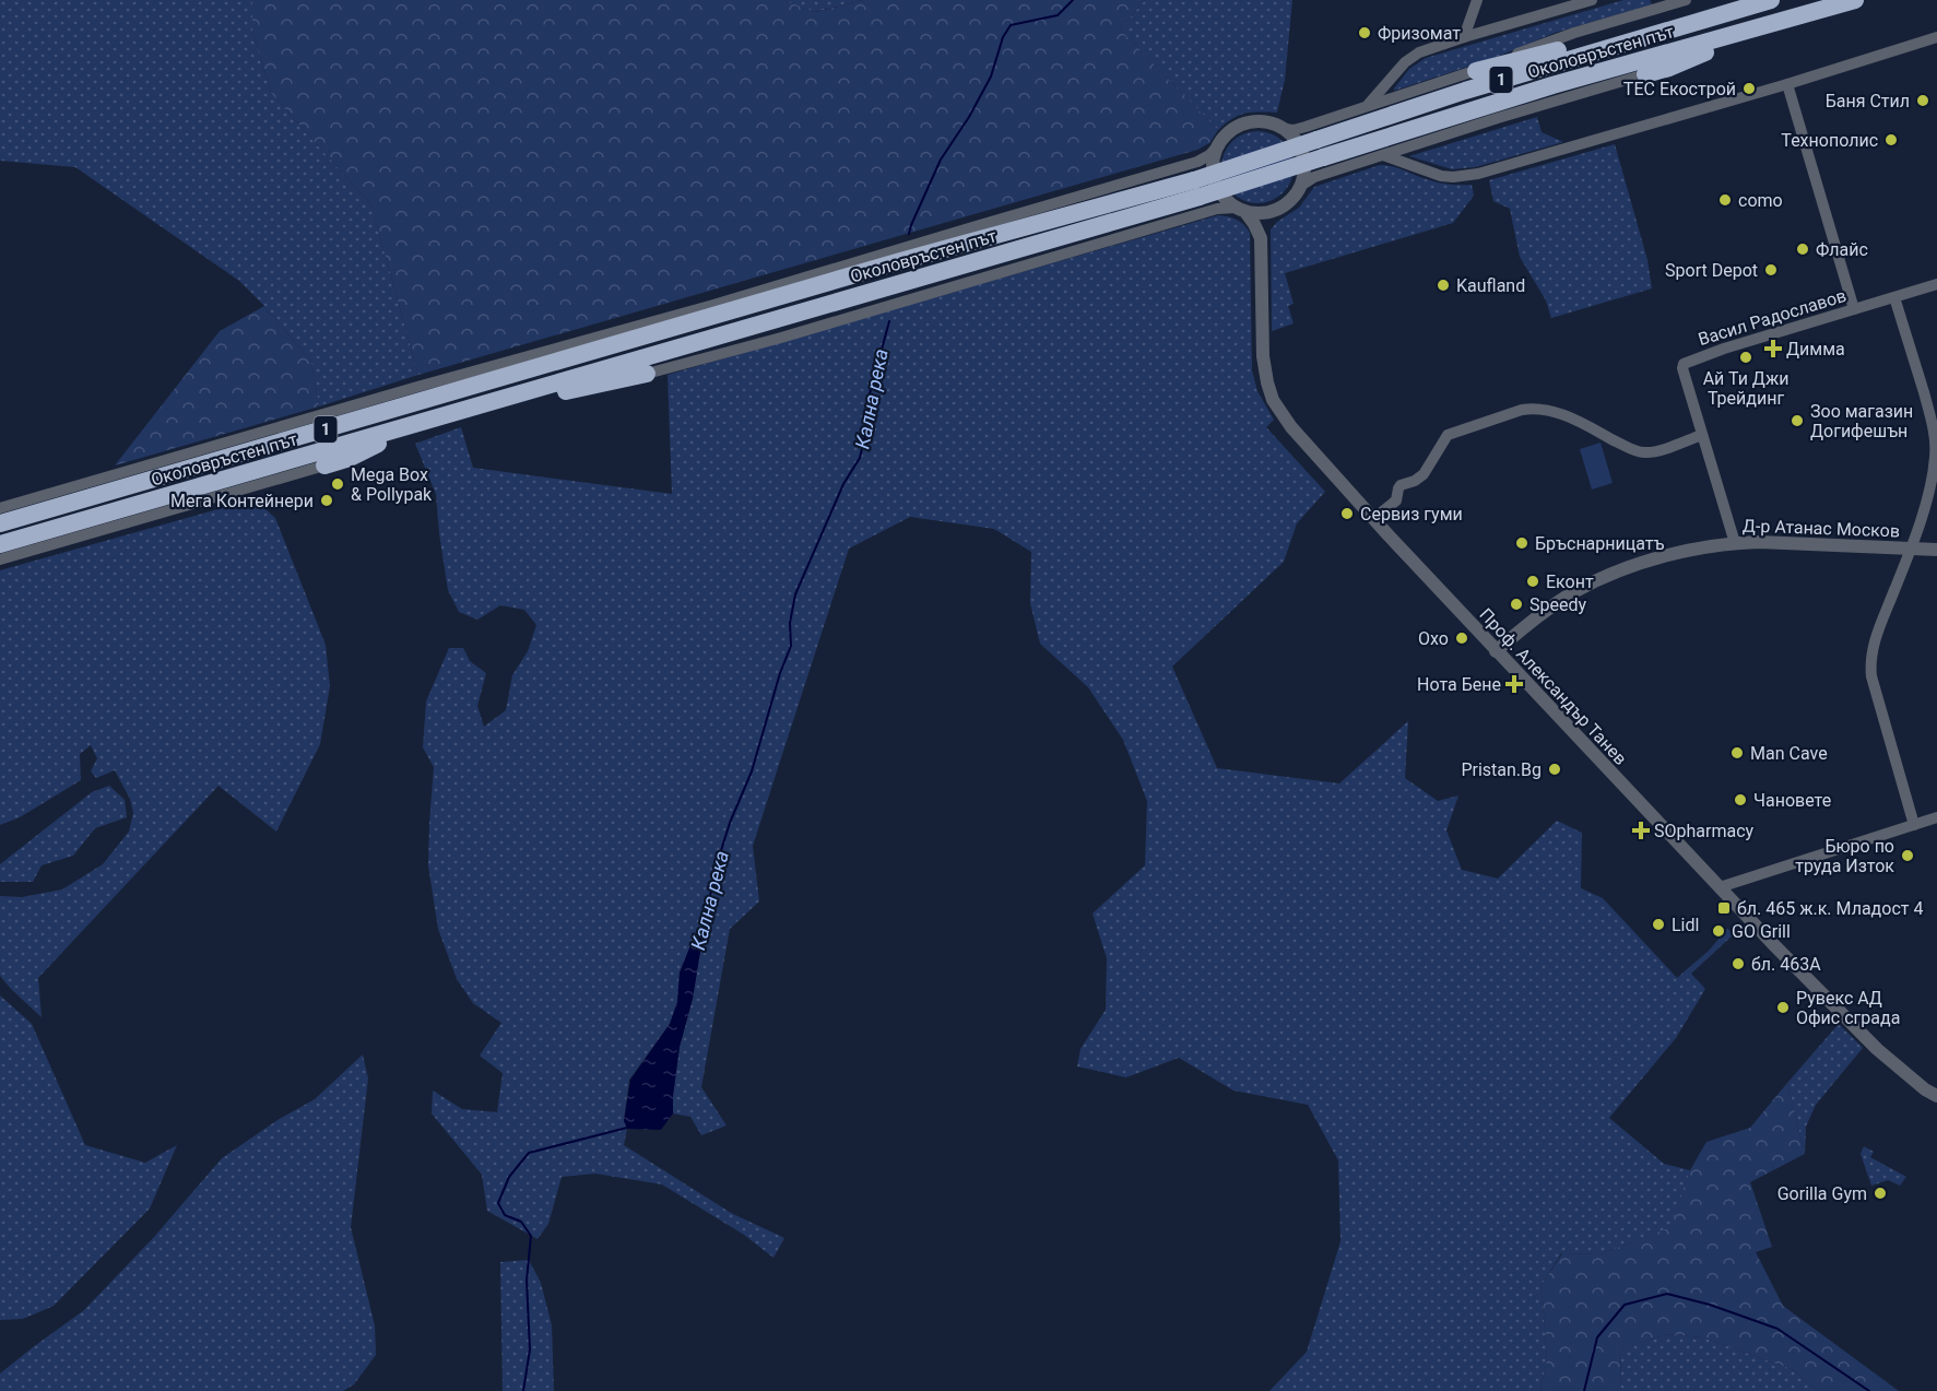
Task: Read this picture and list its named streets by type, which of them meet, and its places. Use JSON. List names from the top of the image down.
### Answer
{
  "streets": {
    "highway": ["Околовръстен път", "1"],
    "street": ["Васил Радославов", "Д-р Атанас Москов", "Проф. Александър Танев"]
  },
  "crossings": [
    ["Околовръстен път", "Проф. Александър Танев"],
    ["Васил Радославов", "Д-р Атанас Москов"],
    ["Д-р Атанас Москов", "Проф. Александър Танев"]
  ],
  "water": ["Кална река"],
  "places": {
    "other": [
      "Фризомат",
      "ТЕС Екострой",
      "Баня Стил",
      "Технополис",
      "como",
      "Флайс",
      "Sport Depot",
      "Kaufland",
      "Ай Ти Джи Трейдинг",
      "Зоо магазин Догифешън",
      "Mega Box & Pollypak",
      "Мега Контейнери",
      "Сервиз гуми",
      "Бръснарницатъ",
      "Еконт",
      "Speedy",
      "Охо",
      "Man Cave",
      "Pristan.Bg",
      "Чановете",
      "Бюро по труда Изток",
      "Lidl",
      "GO Grill",
      "бл. 463А",
      "Рувекс АД Офис сграда",
      "Gorilla Gym"
    ],
    "health": ["Димма", "Нота Бене", "SOpharmacy"],
    "transit": ["бл. 465 ж.к. Младост 4"]
  }
}
